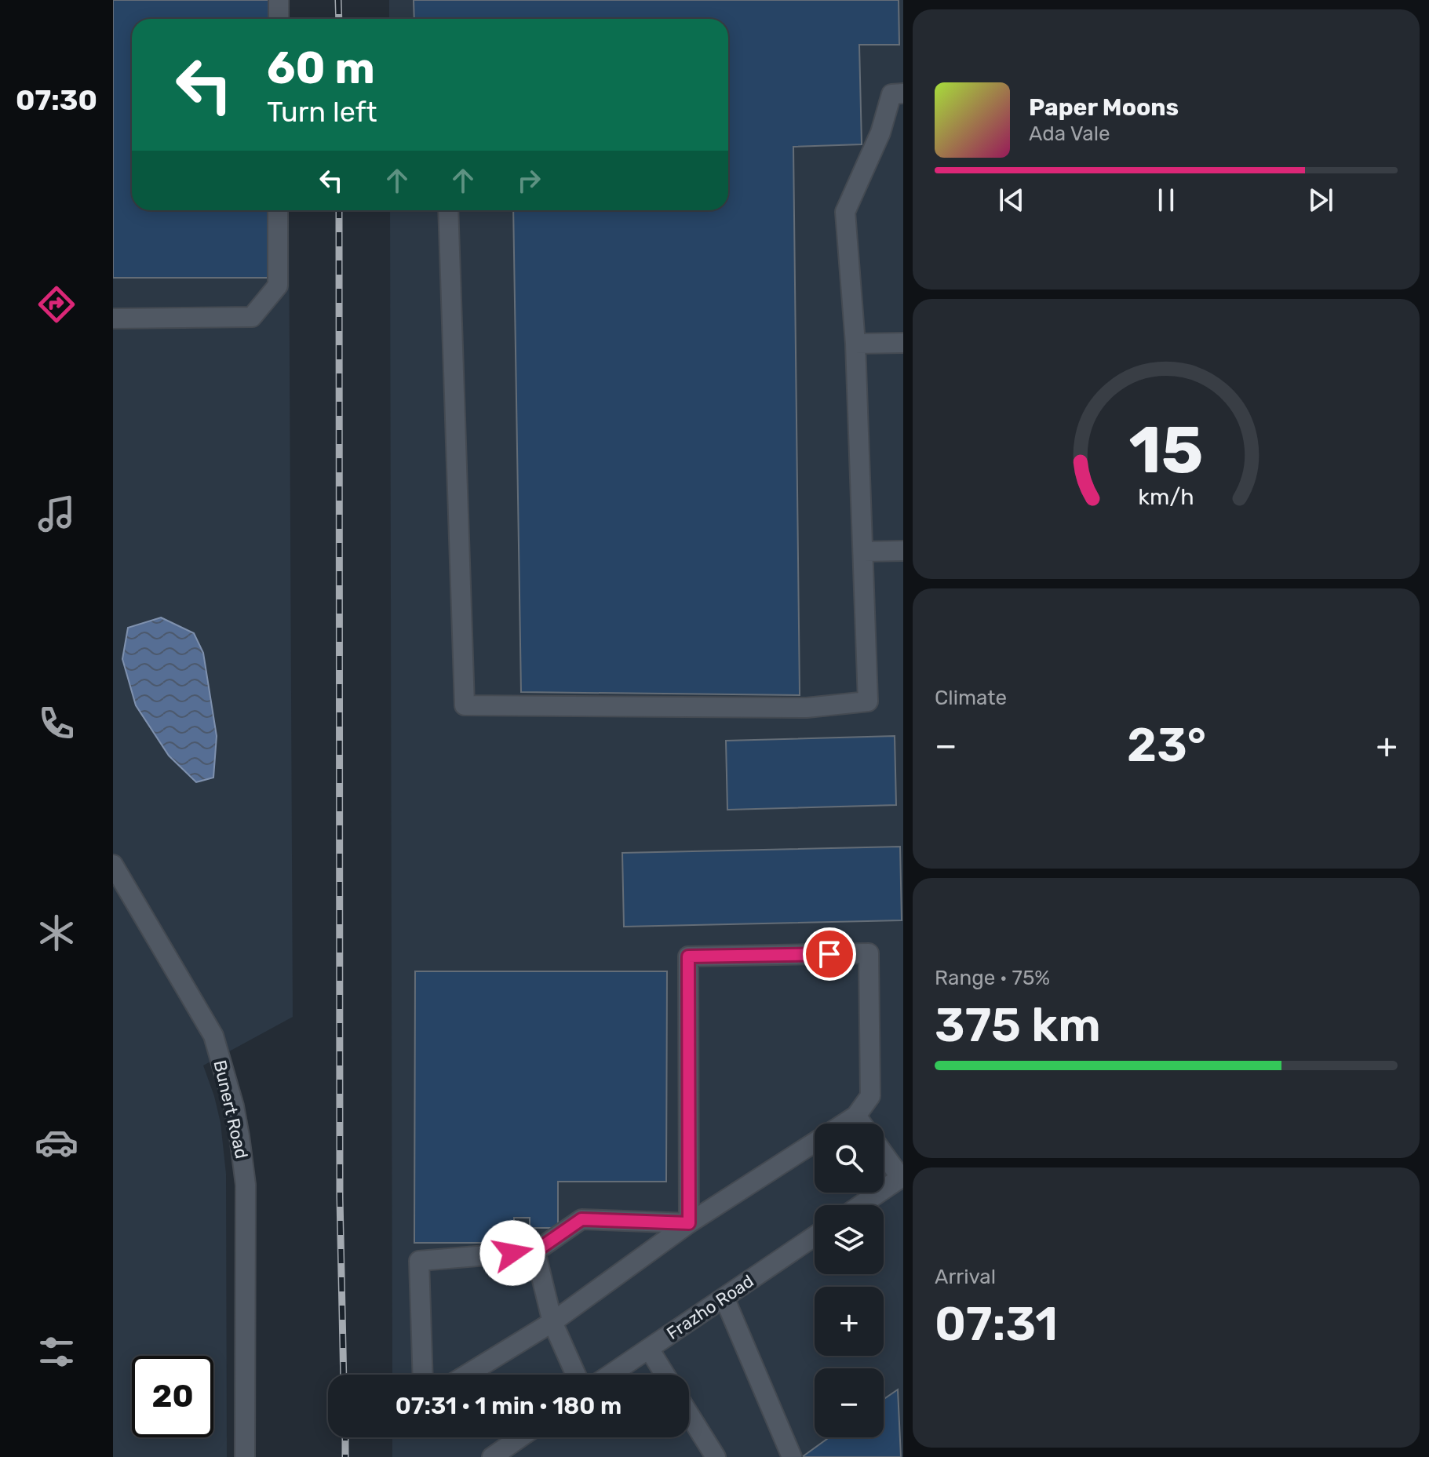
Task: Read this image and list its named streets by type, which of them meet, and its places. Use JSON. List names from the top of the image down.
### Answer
{
  "streets": {
    "street": ["Bunert Road", "Frazho Road"]
  },
  "page": {
    "tabs": "07:30",
    "turn": ["60 m", "Turn left"],
    "song": ["Paper Moons", "Ada Vale"],
    "tile": [
      "Climate",
      ["Range · 75%", "375 km"],
      ["Arrival", "07:31"]
    ],
    "heat": ["−", "23°", "+"],
    "map_buttons": ["+", "−"],
    "limit": "20",
    "trip": "07:31 · 1 min · 180 m",
    "gauge": ["15", "km/h"]
  }
}
